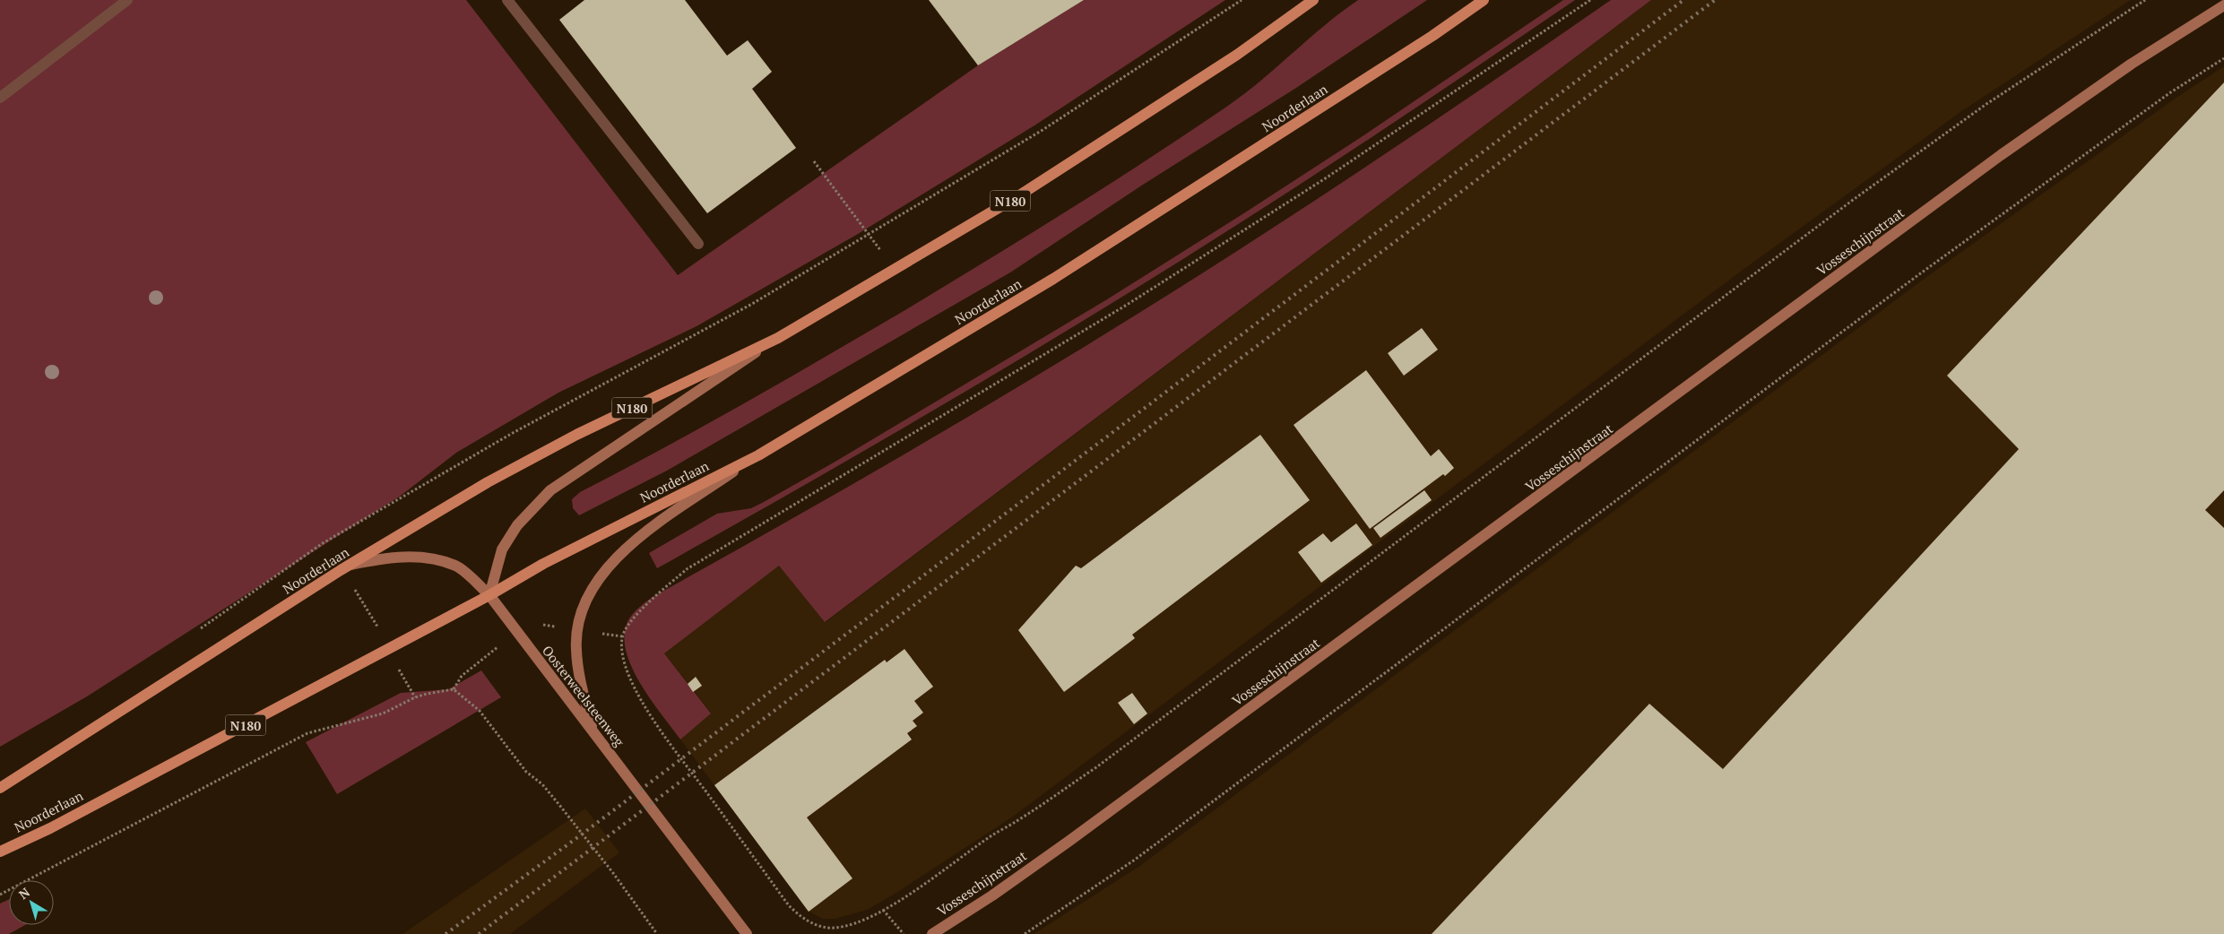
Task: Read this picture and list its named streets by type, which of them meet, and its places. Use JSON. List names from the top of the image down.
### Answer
{
  "streets": {
    "main road": ["Noorderlaan", "N180"],
    "street": ["Vosseschijnstraat", "Oosterweelsteenweg"]
  },
  "crossings": [
    ["Noorderlaan", "Oosterweelsteenweg"]
  ],
  "north": "top left"
}
